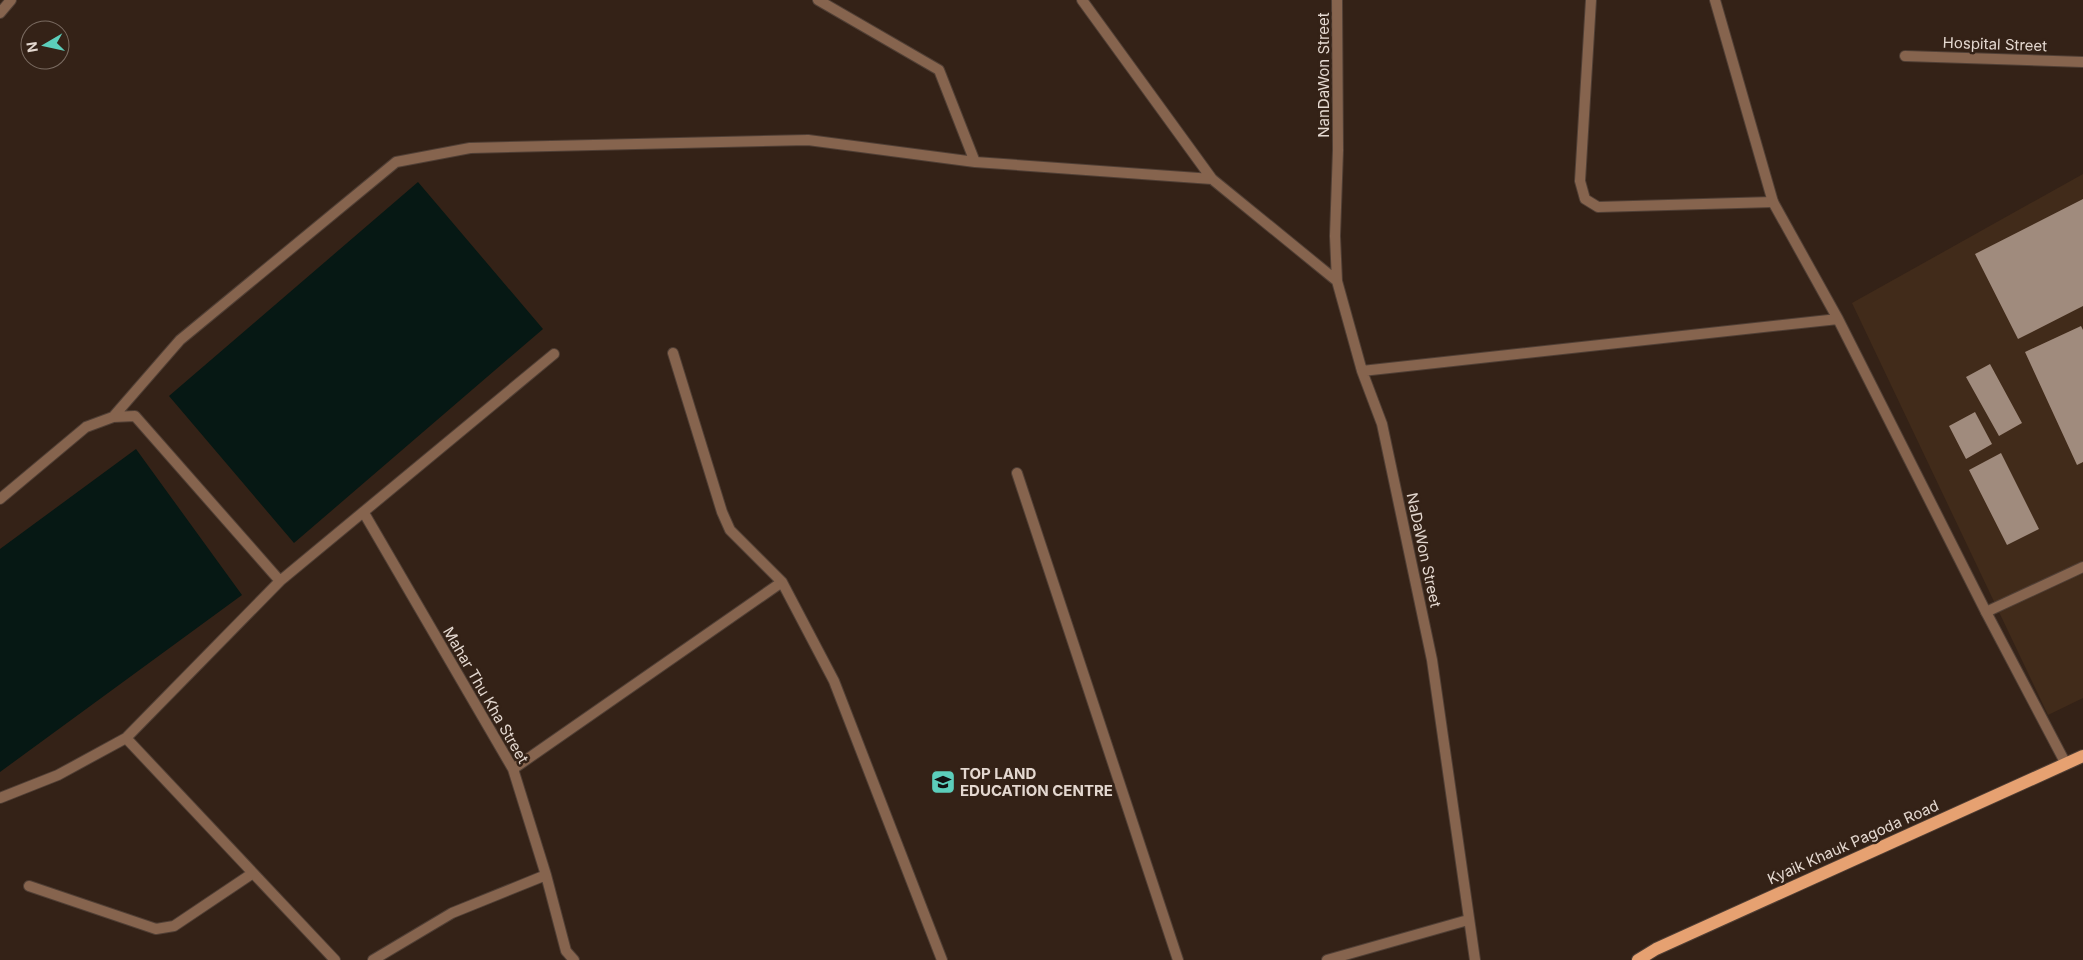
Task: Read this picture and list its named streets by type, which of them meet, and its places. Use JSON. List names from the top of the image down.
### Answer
{
  "streets": {
    "main road": ["Kyaik Khauk Pagoda Road"],
    "street": [
      "Hospital Street",
      "NanDaWon Street",
      "NaDaWon Street",
      "Mahar Thu Kha Street"
    ]
  },
  "crossings": [
    ["NanDaWon Street", "NaDaWon Street"]
  ],
  "places": {
    "school or university": ["TOP LAND EDUCATION CENTRE"]
  },
  "north": "left"
}
